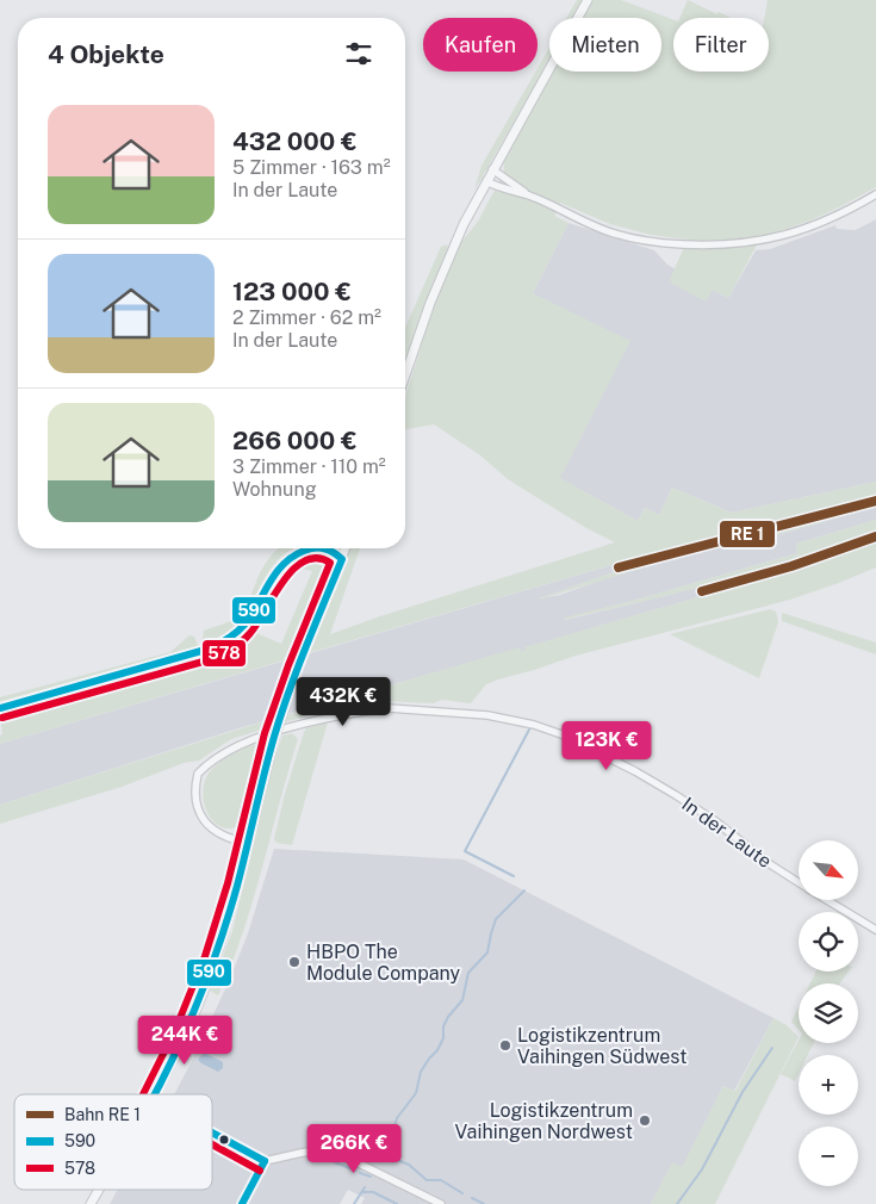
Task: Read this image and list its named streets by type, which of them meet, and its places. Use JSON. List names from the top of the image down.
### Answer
{
  "streets": {
    "street": ["In der Laute"]
  },
  "places": ["HBPO The Module Company", "Logistikzentrum Vaihingen Südwest", "Logistikzentrum Vaihingen Nordwest"],
  "lines": ["transit line 590", "transit line 578"],
  "legend": ["Bahn RE 1", "590", "578"],
  "north": "bottom right",
  "page": {
    "chip": ["Kaufen", "Mieten", "Filter"],
    "heading": "4 Objekte",
    "list": [
      {
        "name": "432 000 €",
        "note": "5 Zimmer · 163 m² · In der Laute"
      },
      {
        "name": "123 000 €",
        "note": "2 Zimmer · 62 m² · In der Laute"
      },
      {
        "name": "266 000 €",
        "note": "3 Zimmer · 110 m² · Wohnung"
      }
    ],
    "price": [
      "432K €",
      "123K €",
      "244K €",
      "266K €"
    ],
    "map_buttons": ["+", "−"]
  }
}
